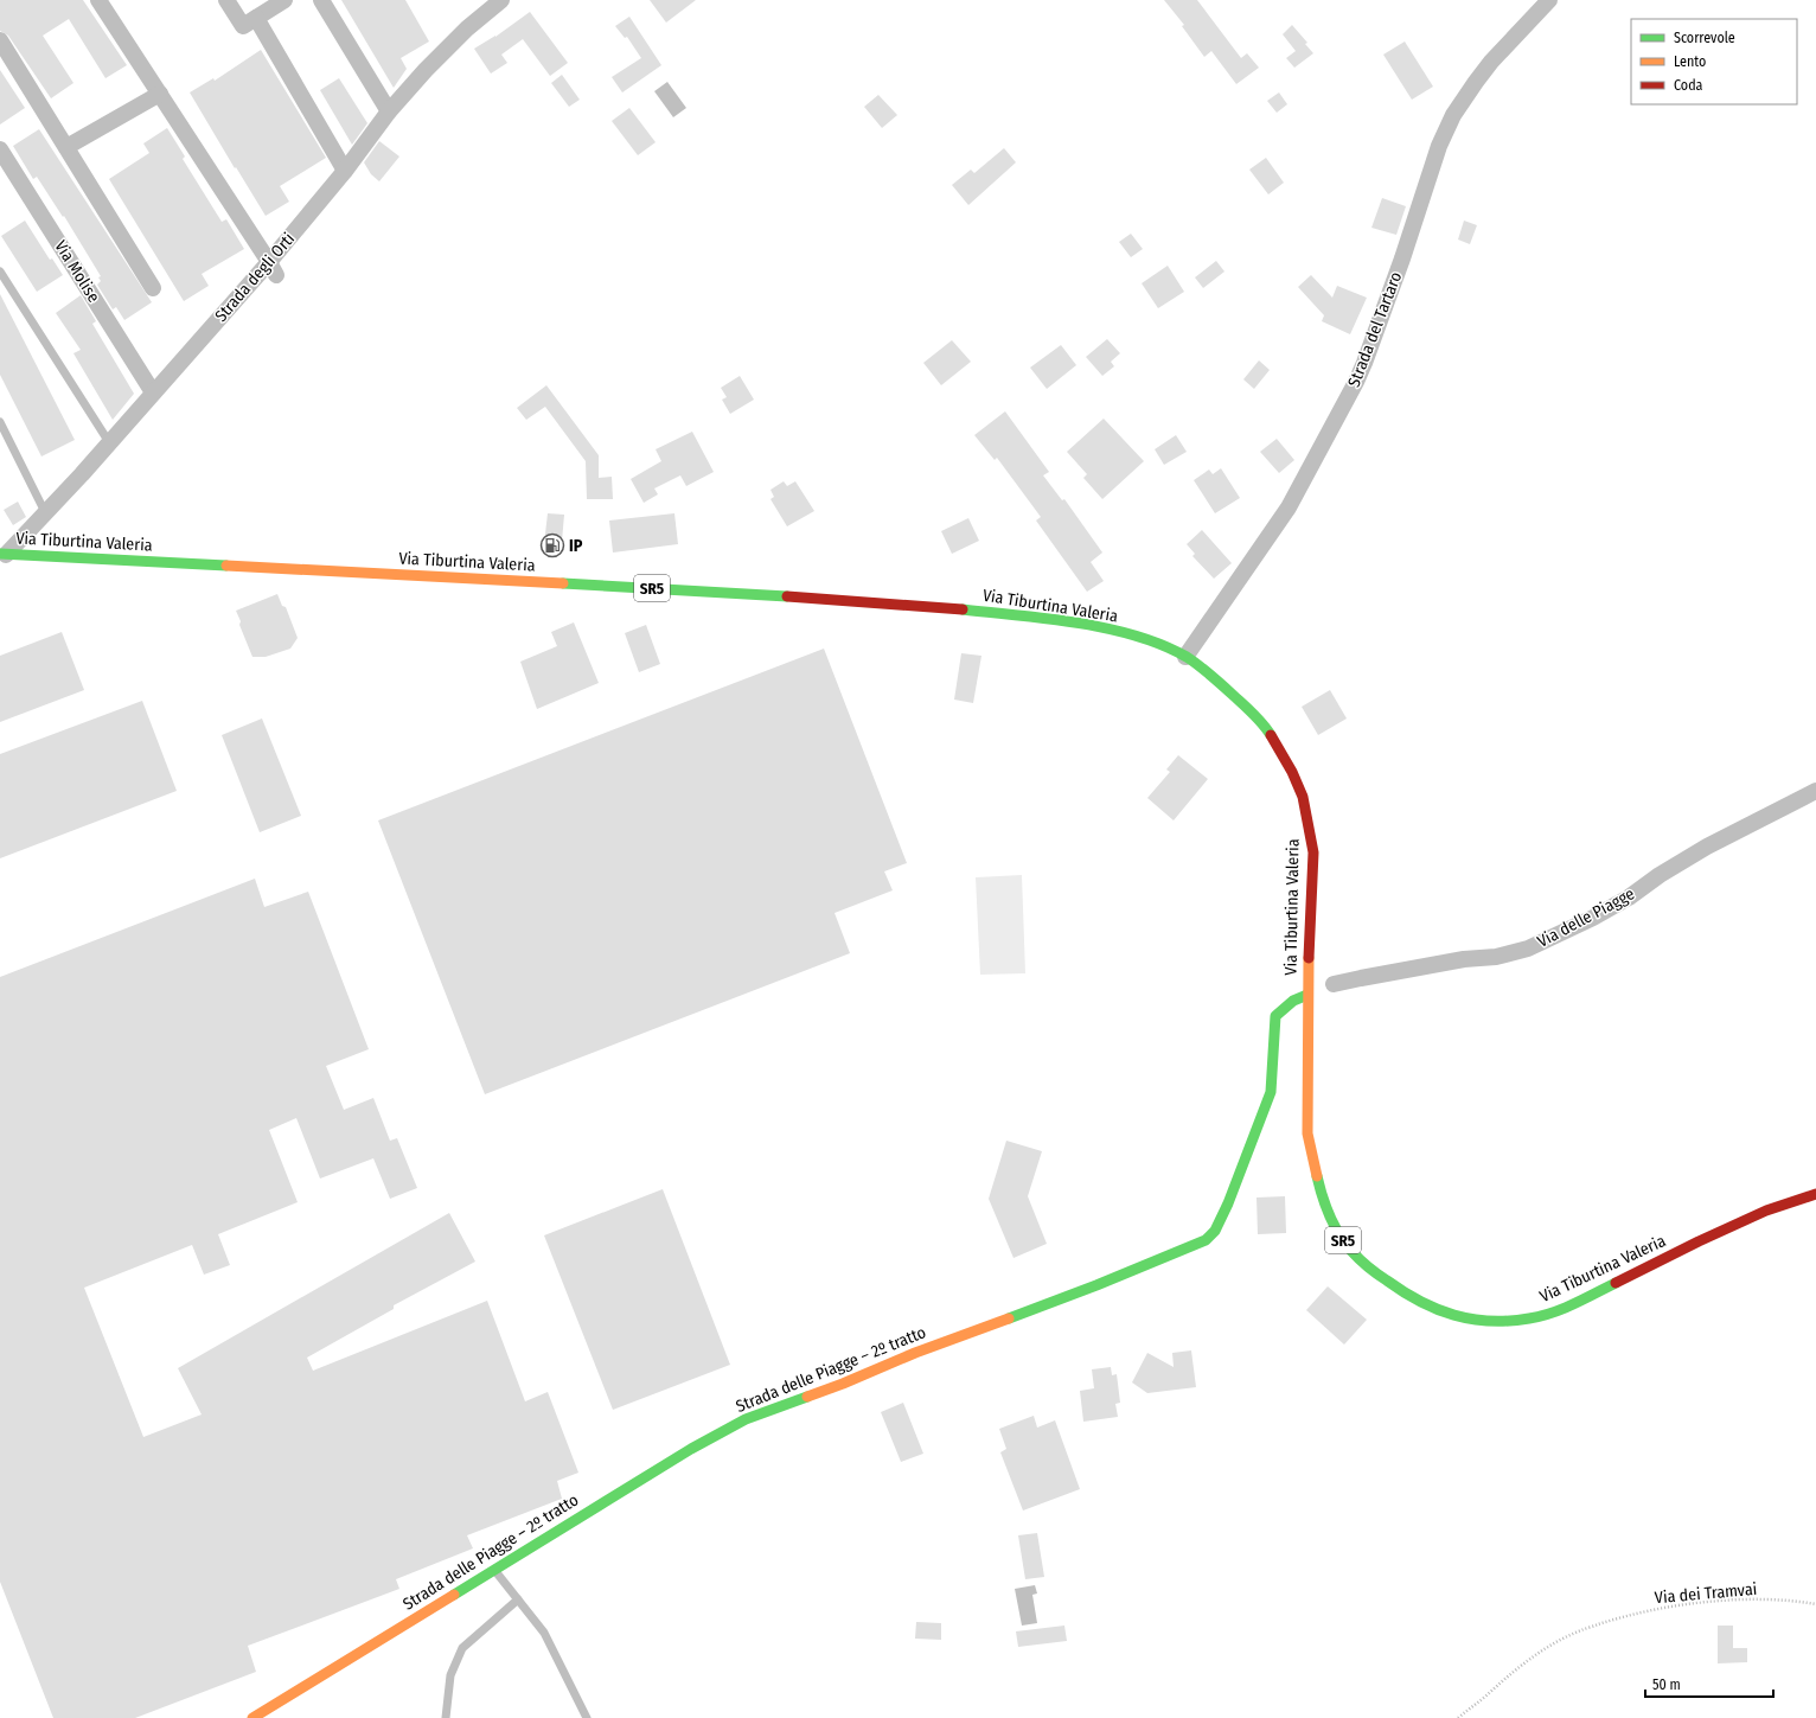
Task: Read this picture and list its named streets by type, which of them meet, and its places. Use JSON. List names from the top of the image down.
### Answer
{
  "streets": {
    "main road": ["Via Tiburtina Valeria", "SR5", "Strada delle Piagge – 2º tratto"],
    "street": [
      "Via Molise",
      "Strada degli Orti",
      "Strada del Tartaro",
      "Via delle Piagge"
    ],
    "path": ["Via dei Tramvai"]
  },
  "crossings": [
    ["Via Molise", "Strada degli Orti"],
    ["Strada degli Orti", "Via Tiburtina Valeria"],
    ["Strada del Tartaro", "Via Tiburtina Valeria"],
    ["Via Tiburtina Valeria", "Strada delle Piagge – 2º tratto"]
  ],
  "places": {
    "fuel station": ["IP"]
  },
  "legend": ["Scorrevole", "Lento", "Coda"],
  "scale_bar": "50 m"
}
